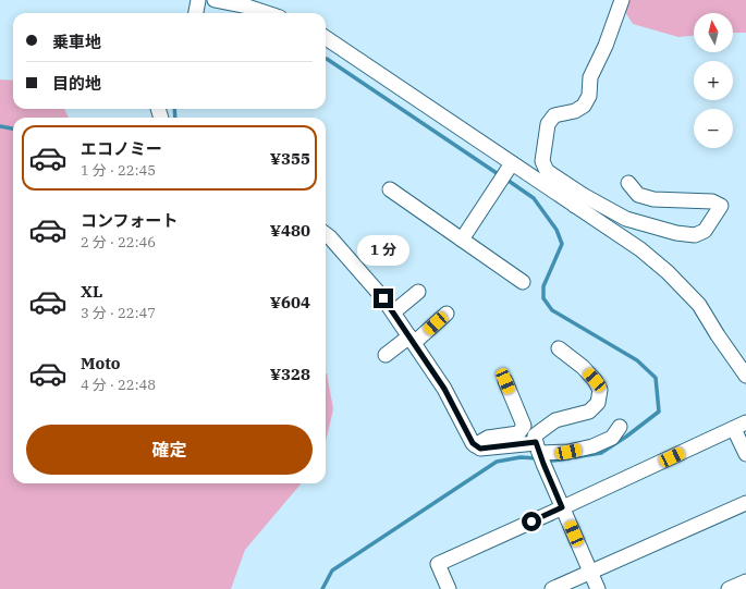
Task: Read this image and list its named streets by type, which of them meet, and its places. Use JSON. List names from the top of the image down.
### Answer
{
  "north": "top",
  "page": {
    "map_buttons": ["+", "−"],
    "banner": ["乗車地", "目的地"],
    "list": [
      {
        "name": "エコノミー",
        "note": "1 分 · 22:45",
        "value": "¥355"
      },
      {
        "name": "コンフォート",
        "note": "2 分 · 22:46",
        "value": "¥480"
      },
      {
        "name": "XL",
        "note": "3 分 · 22:47",
        "value": "¥604"
      },
      {
        "name": "Moto",
        "note": "4 分 · 22:48",
        "value": "¥328"
      }
    ],
    "bubble": "1 分",
    "buttons": "確定"
  }
}
